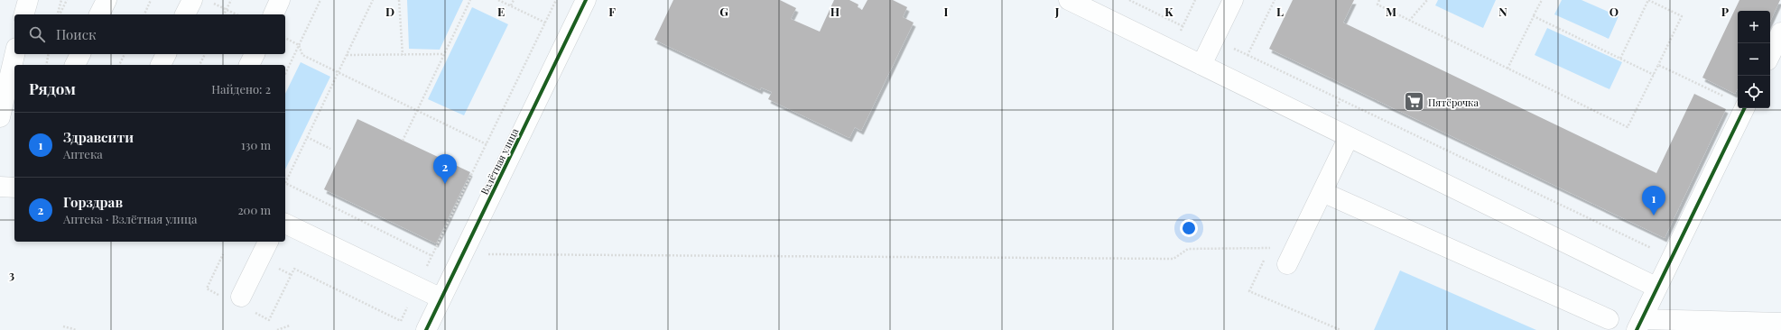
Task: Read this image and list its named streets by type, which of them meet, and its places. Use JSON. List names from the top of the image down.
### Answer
{
  "streets": {
    "street": ["Взлётная улица"]
  },
  "places": {
    "supermarket": ["Пятёрочка"]
  },
  "page": {
    "map_buttons": ["+", "−"],
    "search": "Поиск",
    "heading": ["Рядом", "Найдено: 2"],
    "list": [
      {
        "mark": "1",
        "name": "Здравсити",
        "note": "Аптека",
        "value": "130 m"
      },
      {
        "mark": "2",
        "name": "Горздрав",
        "note": "Аптека · Взлётная улица",
        "value": "200 m"
      }
    ],
    "pins": ["2", "1"]
  },
  "grid": {
    "columns": [
      "D",
      "E",
      "F",
      "G",
      "H",
      "I",
      "J",
      "K",
      "L",
      "M",
      "N",
      "O",
      "P"
    ],
    "rows": ["3"]
  }
}
